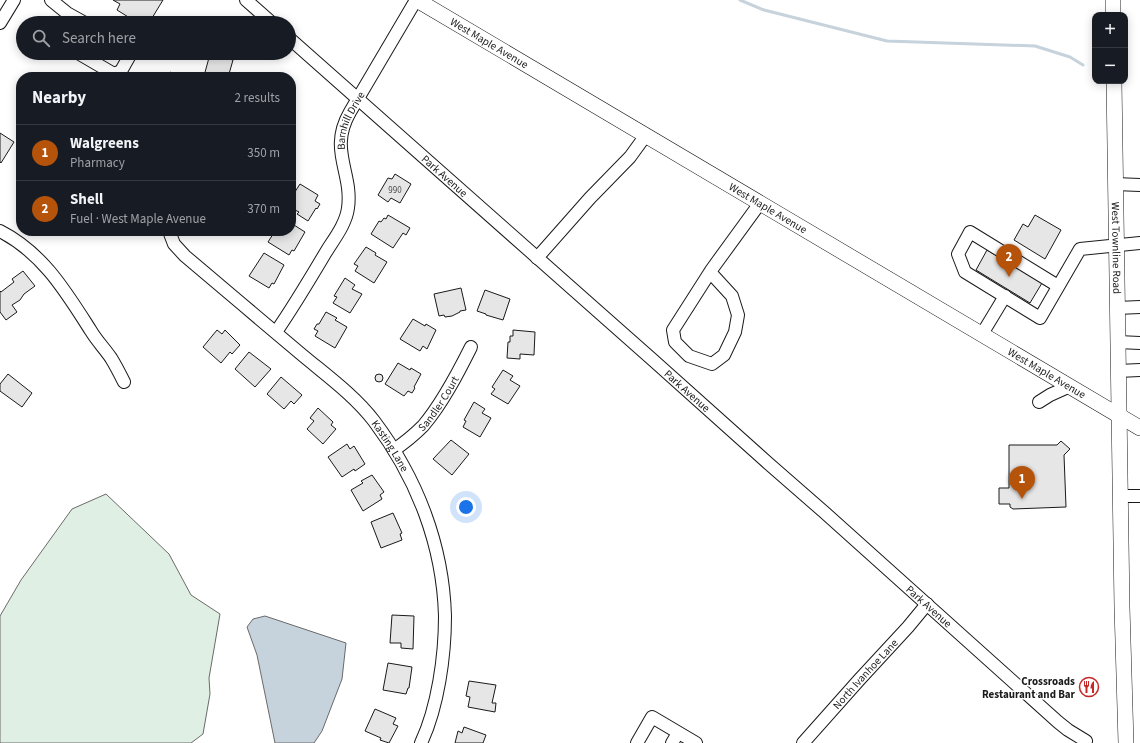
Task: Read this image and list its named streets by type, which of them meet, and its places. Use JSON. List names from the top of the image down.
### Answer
{
  "streets": {
    "main road": ["West Maple Avenue", "West Townline Road"],
    "street": [
      "Barnhill Drive",
      "Park Avenue",
      "Sandler Court",
      "Kasting Lane",
      "North Ivanhoe Lane"
    ]
  },
  "crossings": [
    ["West Maple Avenue", "Barnhill Drive"],
    ["West Maple Avenue", "West Townline Road"],
    ["Barnhill Drive", "Park Avenue"],
    ["Barnhill Drive", "Kasting Lane"],
    ["Park Avenue", "North Ivanhoe Lane"],
    ["Sandler Court", "Kasting Lane"]
  ],
  "places": {
    "restaurant": ["Crossroads Restaurant and Bar"]
  },
  "house_numbers": ["990"],
  "page": {
    "map_buttons": ["+", "−"],
    "search": "Search here",
    "heading": ["Nearby", "2 results"],
    "list": [
      {
        "mark": "1",
        "name": "Walgreens",
        "note": "Pharmacy",
        "value": "350 m"
      },
      {
        "mark": "2",
        "name": "Shell",
        "note": "Fuel · West Maple Avenue",
        "value": "370 m"
      }
    ],
    "pins": ["2", "1"]
  }
}
